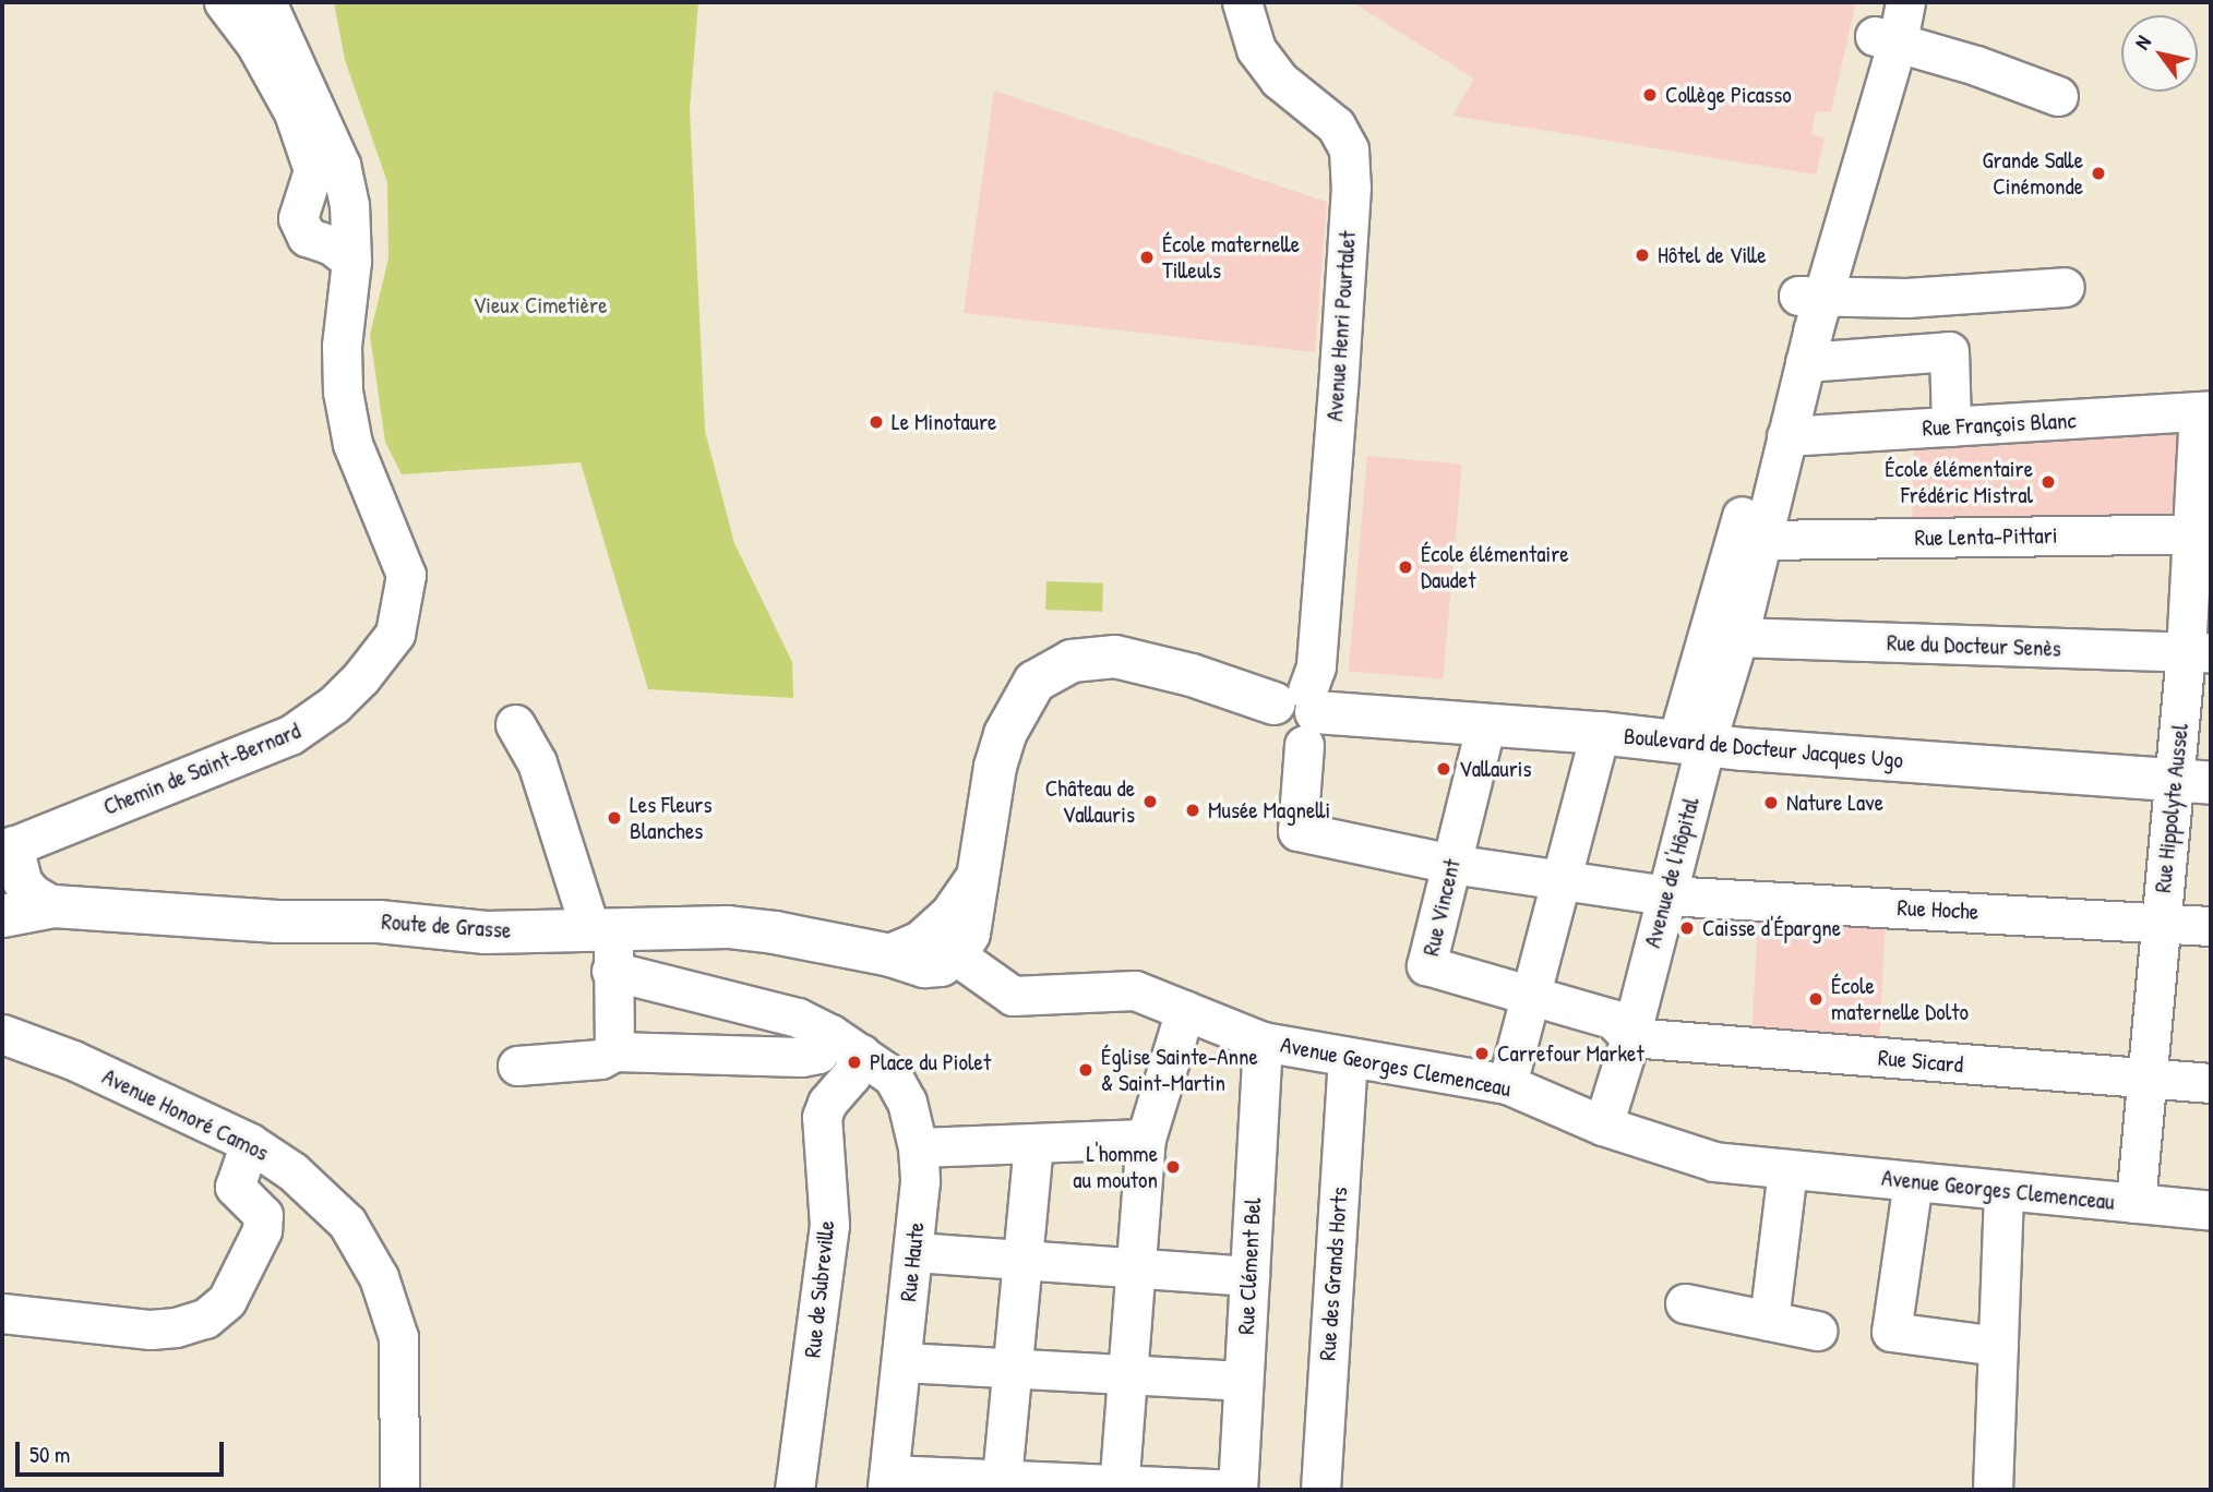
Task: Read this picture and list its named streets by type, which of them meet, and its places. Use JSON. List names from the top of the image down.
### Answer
{
  "streets": {
    "main road": ["Boulevard de Docteur Jacques Ugo", "Route de Grasse"],
    "street": [
      "Avenue Henri Pourtalet",
      "Rue François Blanc",
      "Rue Lenta-Pittari",
      "Rue du Docteur Senès",
      "Chemin de Saint-Bernard",
      "Rue Hippolyte Aussel",
      "Avenue de l'Hôpital",
      "Rue Vincent",
      "Rue Hoche",
      "Rue Sicard",
      "Avenue Georges Clemenceau",
      "Avenue Honoré Camos",
      "Rue Haute",
      "Rue Clément Bel",
      "Rue des Grands Horts",
      "Rue de Subreville"
    ]
  },
  "crossings": [
    ["Avenue Henri Pourtalet", "Boulevard de Docteur Jacques Ugo"],
    ["Avenue Henri Pourtalet", "Rue Hoche"],
    ["Rue François Blanc", "Rue Hippolyte Aussel"],
    ["Rue François Blanc", "Avenue de l'Hôpital"],
    ["Rue Lenta-Pittari", "Rue Hippolyte Aussel"],
    ["Rue Lenta-Pittari", "Avenue de l'Hôpital"],
    ["Rue du Docteur Senès", "Rue Hippolyte Aussel"],
    ["Rue du Docteur Senès", "Avenue de l'Hôpital"],
    ["Boulevard de Docteur Jacques Ugo", "Rue Hippolyte Aussel"],
    ["Boulevard de Docteur Jacques Ugo", "Avenue de l'Hôpital"],
    ["Boulevard de Docteur Jacques Ugo", "Rue Vincent"],
    ["Boulevard de Docteur Jacques Ugo", "Route de Grasse"],
    ["Boulevard de Docteur Jacques Ugo", "Avenue Georges Clemenceau"],
    ["Rue Hippolyte Aussel", "Rue Hoche"],
    ["Rue Hippolyte Aussel", "Rue Sicard"],
    ["Rue Hippolyte Aussel", "Avenue Georges Clemenceau"],
    ["Avenue de l'Hôpital", "Rue Vincent"],
    ["Avenue de l'Hôpital", "Rue Hoche"],
    ["Avenue de l'Hôpital", "Rue Sicard"],
    ["Avenue de l'Hôpital", "Avenue Georges Clemenceau"],
    ["Rue Vincent", "Rue Hoche"],
    ["Rue Vincent", "Rue Sicard"],
    ["Route de Grasse", "Rue Haute"],
    ["Avenue Georges Clemenceau", "Rue Clément Bel"],
    ["Avenue Georges Clemenceau", "Rue des Grands Horts"],
    ["Rue Haute", "Rue de Subreville"]
  ],
  "parks": ["Vieux Cimetière"],
  "places": [
    "Collège Picasso",
    "Grande Salle Cinémonde",
    "Hôtel de Ville",
    "École maternelle Tilleuls",
    "Le Minotaure",
    "École élémentaire Frédéric Mistral",
    "École élémentaire Daudet",
    "Vallauris",
    "Château de Vallauris",
    "Nature Lave",
    "Musée Magnelli",
    "Les Fleurs Blanches",
    "Caisse d'Épargne",
    "École maternelle Dolto",
    "Carrefour Market",
    "Place du Piolet",
    "Église Sainte-Anne & Saint-Martin",
    "L'homme au mouton"
  ],
  "scale_bar": "50 m",
  "north": "top left"
}
